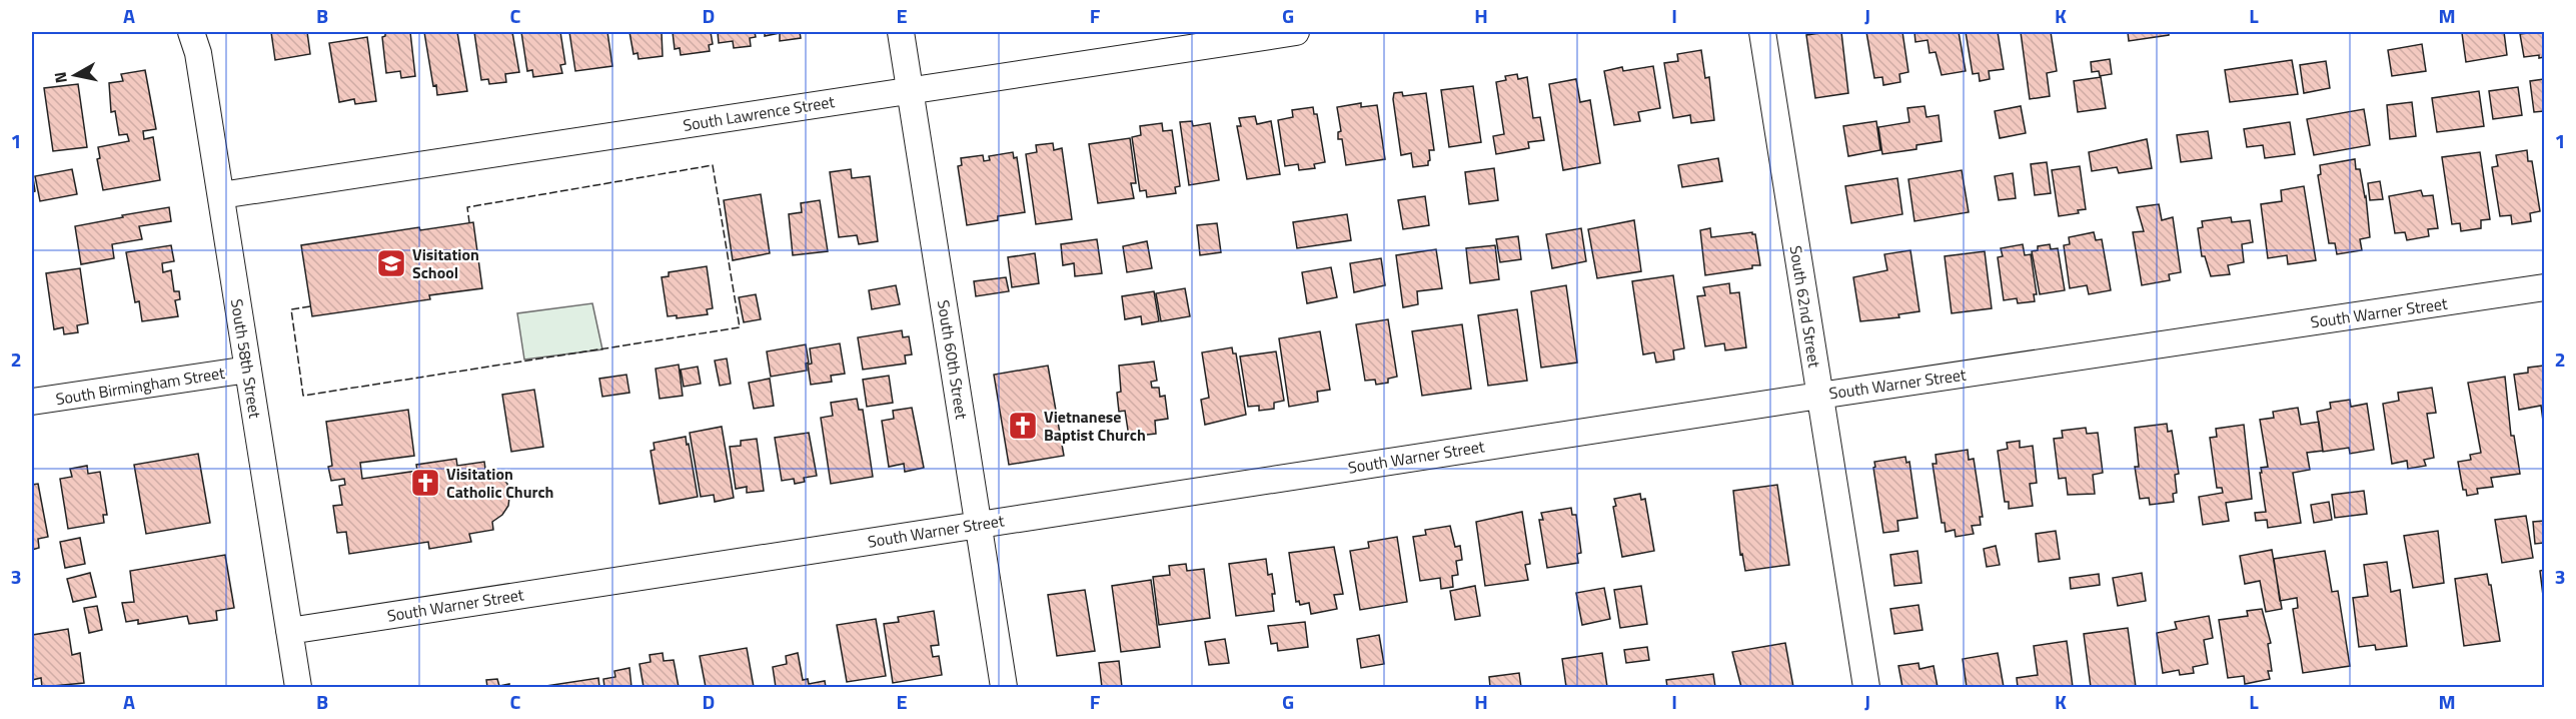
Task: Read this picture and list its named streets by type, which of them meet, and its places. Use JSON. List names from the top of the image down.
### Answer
{
  "streets": {
    "street": [
      "South Lawrence Street",
      "South 62nd Street",
      "South Warner Street",
      "South 58th Street",
      "South 60th Street",
      "South Birmingham Street"
    ]
  },
  "crossings": [
    ["South Lawrence Street", "South 58th Street"],
    ["South Lawrence Street", "South 60th Street"],
    ["South 62nd Street", "South Warner Street"],
    ["South Warner Street", "South 58th Street"],
    ["South Warner Street", "South 60th Street"],
    ["South 58th Street", "South Birmingham Street"]
  ],
  "places": {
    "school or university": ["Visitation School"],
    "church": ["Vietnanese Baptist Church", "Visitation Catholic Church"]
  },
  "north": "left",
  "grid": {
    "columns": [
      "A",
      "B",
      "C",
      "D",
      "E",
      "F",
      "G",
      "H",
      "I",
      "J",
      "K",
      "L",
      "M"
    ],
    "rows": ["1", "2", "3"]
  }
}
